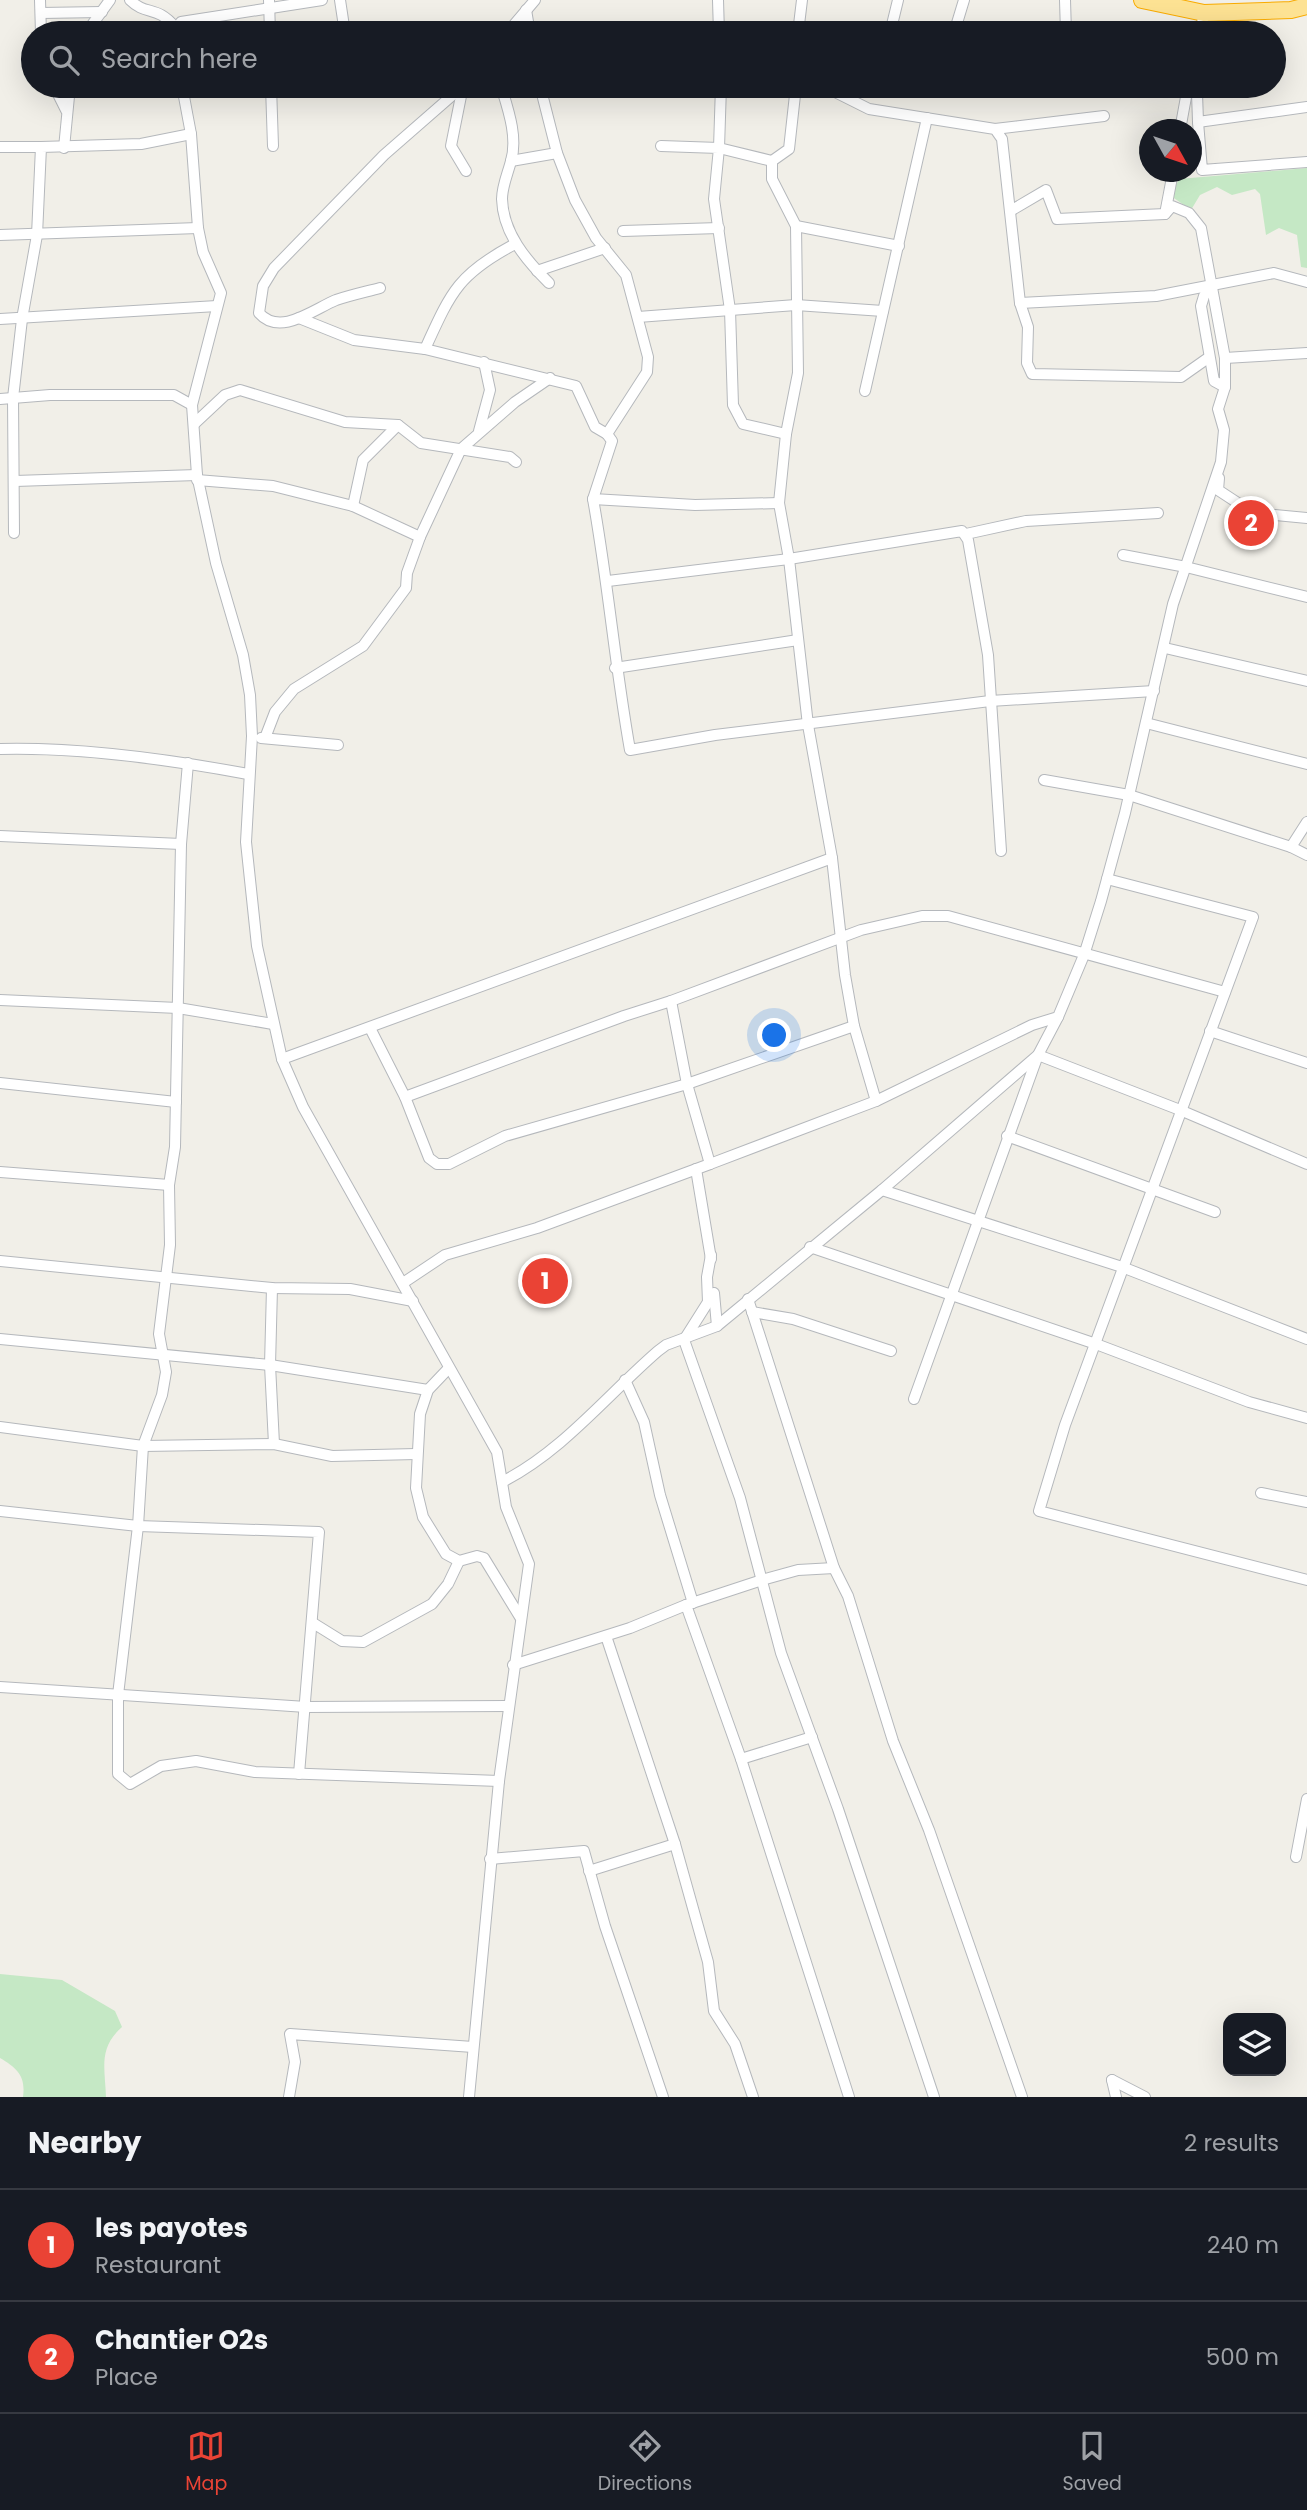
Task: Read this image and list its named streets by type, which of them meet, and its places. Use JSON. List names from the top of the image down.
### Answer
{
  "north": "bottom right",
  "page": {
    "search": "Search here",
    "pins": ["2", "1"],
    "heading": ["Nearby", "2 results"],
    "list": [
      {
        "mark": "1",
        "name": "les payotes",
        "note": "Restaurant",
        "value": "240 m"
      },
      {
        "mark": "2",
        "name": "Chantier O2s",
        "note": "Place",
        "value": "500 m"
      }
    ],
    "nav": ["Map", "Directions", "Saved"]
  }
}
